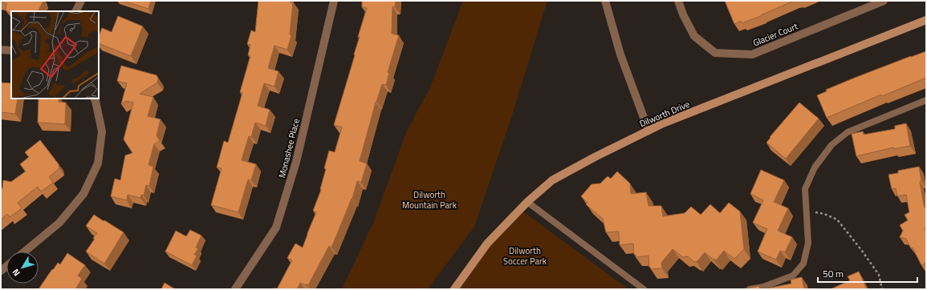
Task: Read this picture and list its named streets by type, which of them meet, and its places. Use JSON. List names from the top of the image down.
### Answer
{
  "streets": {
    "street": ["Glacier Court", "Dilworth Drive", "Monashee Place"]
  },
  "parks": ["Dilworth Mountain Park", "Dilworth Soccer Park"],
  "scale_bar": "50 m",
  "north": "bottom left"
}
